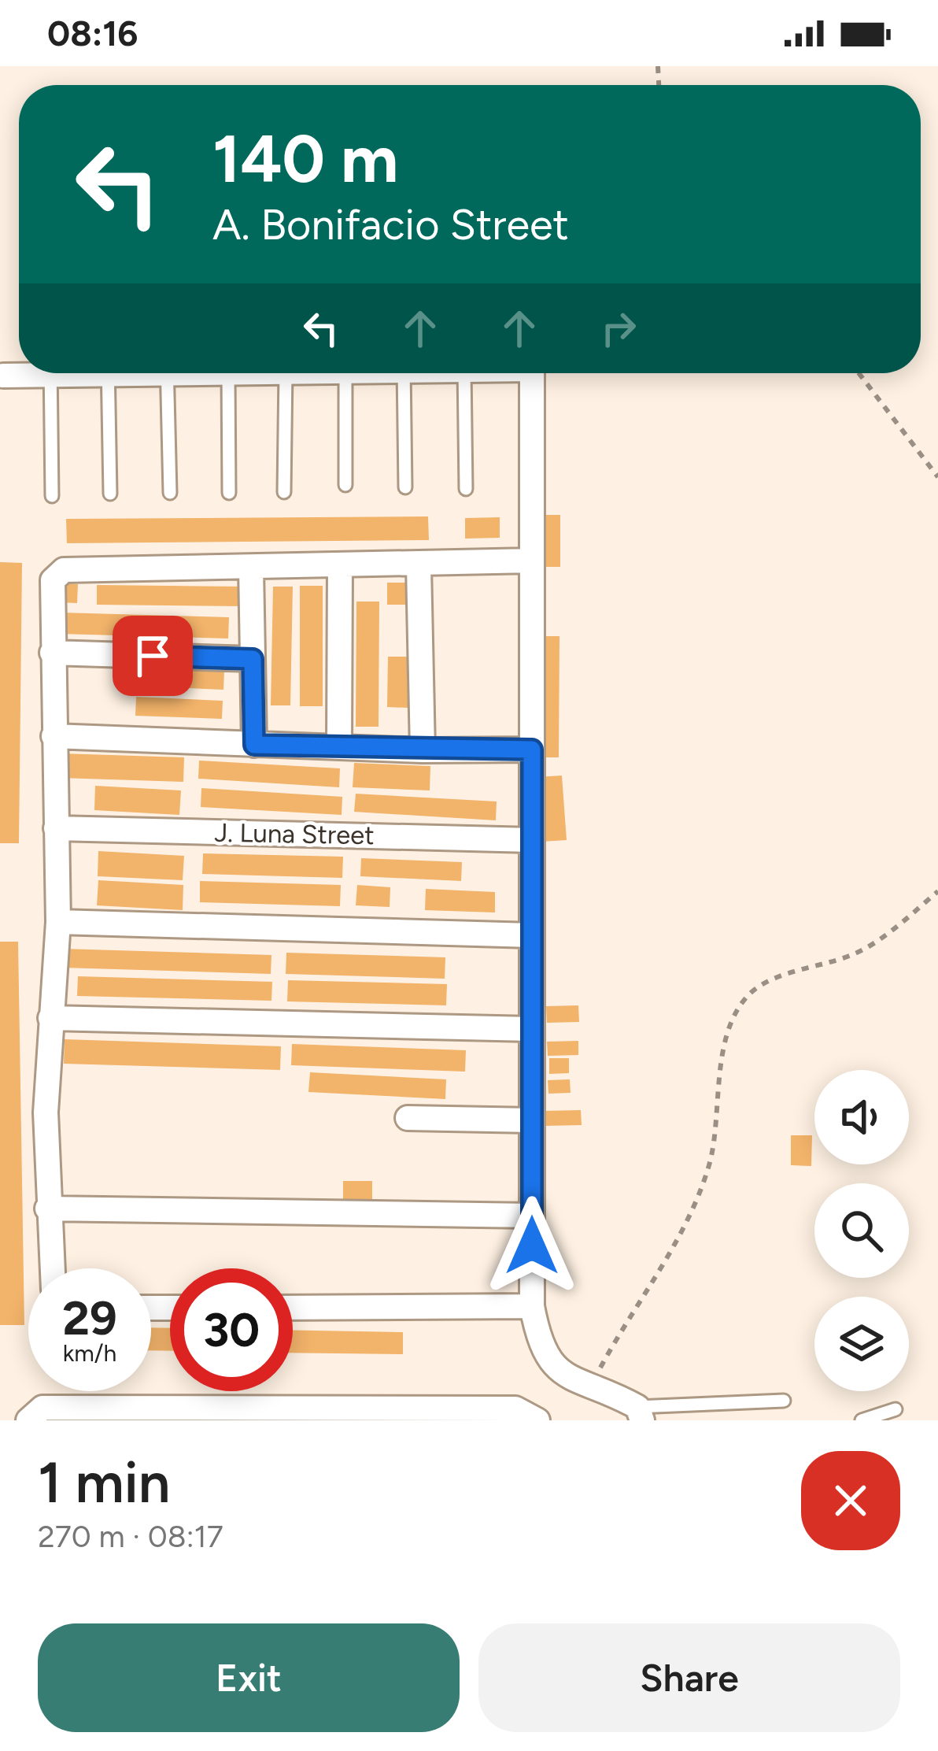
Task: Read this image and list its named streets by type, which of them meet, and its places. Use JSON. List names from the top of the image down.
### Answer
{
  "streets": {
    "street": ["J. Luna Street"]
  },
  "page": {
    "status": "08:16",
    "turn": ["140 m", "A. Bonifacio Street"],
    "speed": "29 km/h",
    "limit": "30",
    "heading": ["1 min", "270 m · 08:17"],
    "buttons": ["Exit", "Share"]
  }
}
